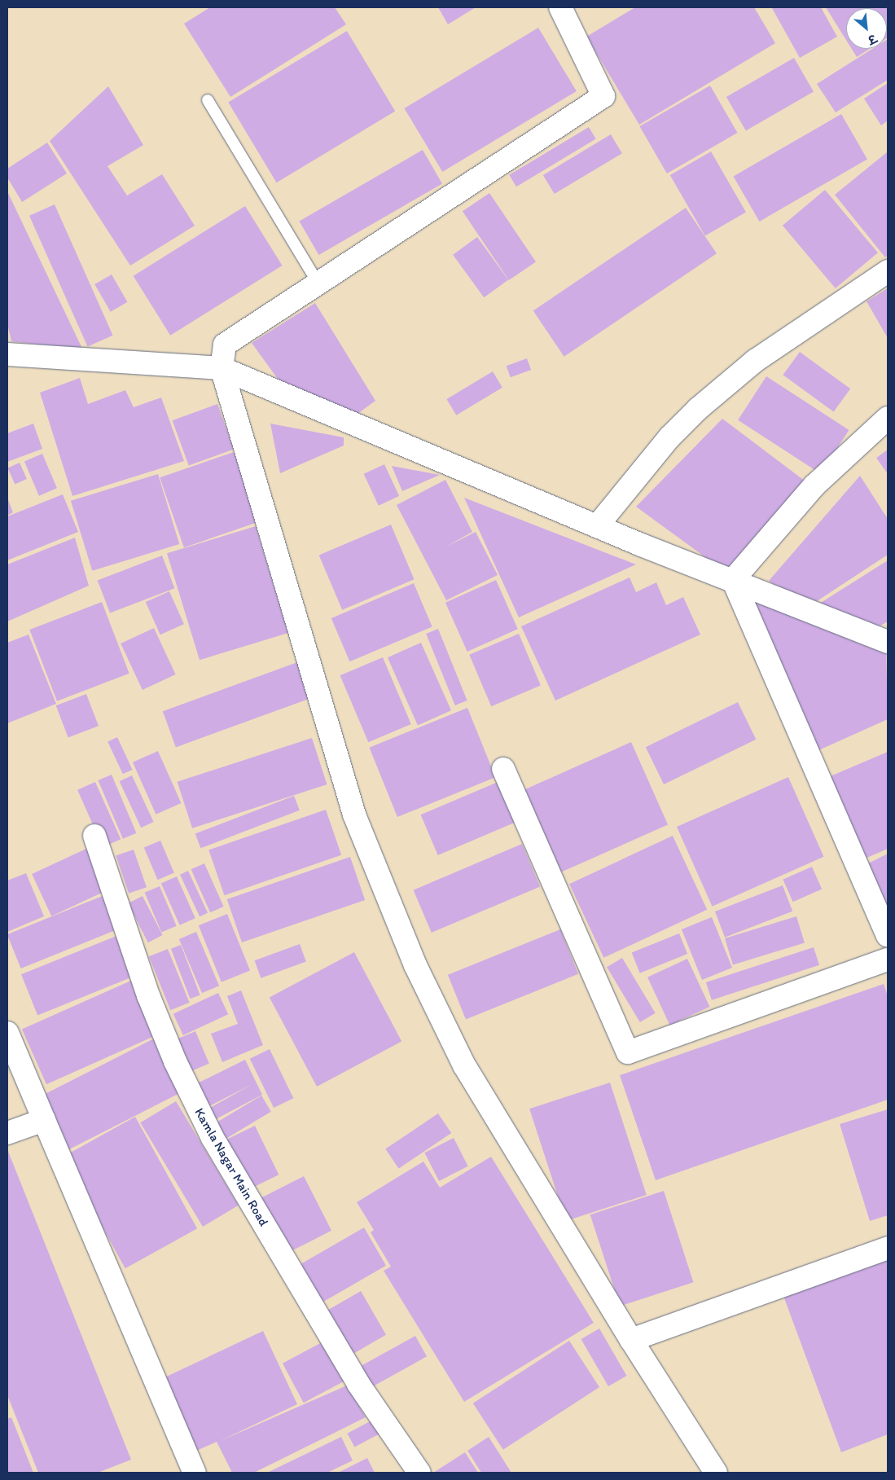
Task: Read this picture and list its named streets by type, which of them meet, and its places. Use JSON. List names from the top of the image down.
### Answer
{
  "streets": {
    "street": ["Kamla Nagar Main Road"]
  },
  "north": "bottom right"
}
